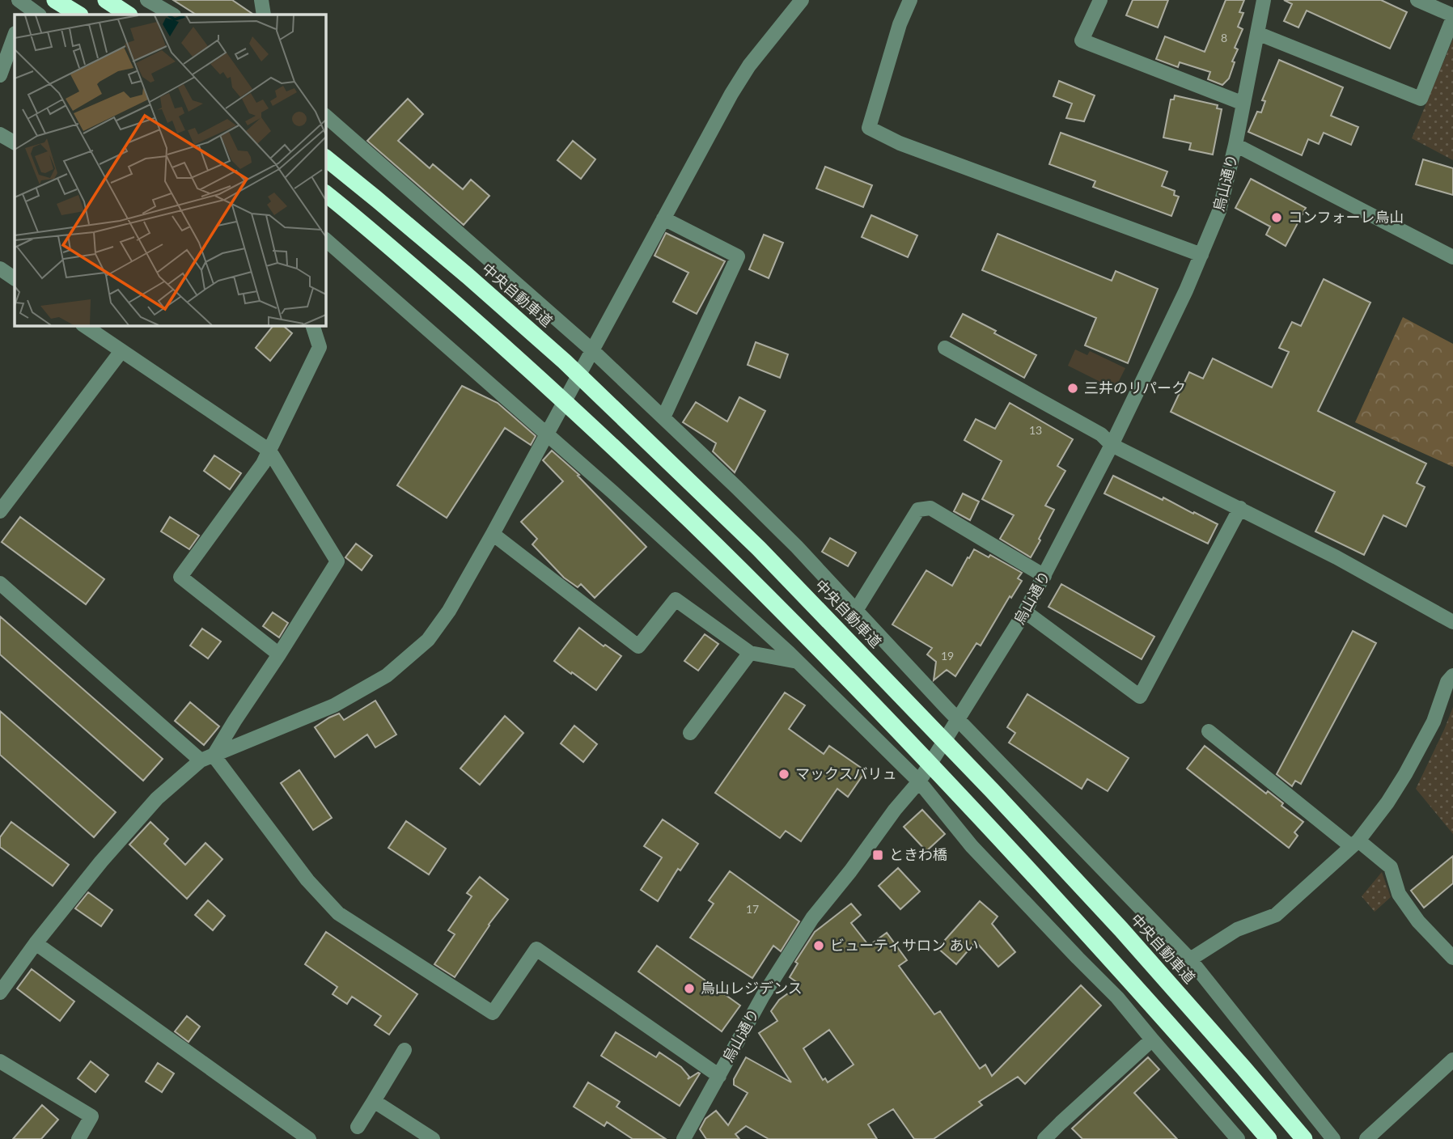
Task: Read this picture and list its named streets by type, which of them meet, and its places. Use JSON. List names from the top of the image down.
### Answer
{
  "streets": {
    "highway": ["中央自動車道"],
    "street": ["烏山通り"]
  },
  "places": {
    "other": [
      "コンフォーレ烏山",
      "三井のリパーク",
      "マックスバリュ",
      "ビューティサロン あい",
      "烏山レジデンス"
    ],
    "transit": ["ときわ橋"]
  },
  "house_numbers": [
    "8",
    "13",
    "19",
    "17"
  ]
}
